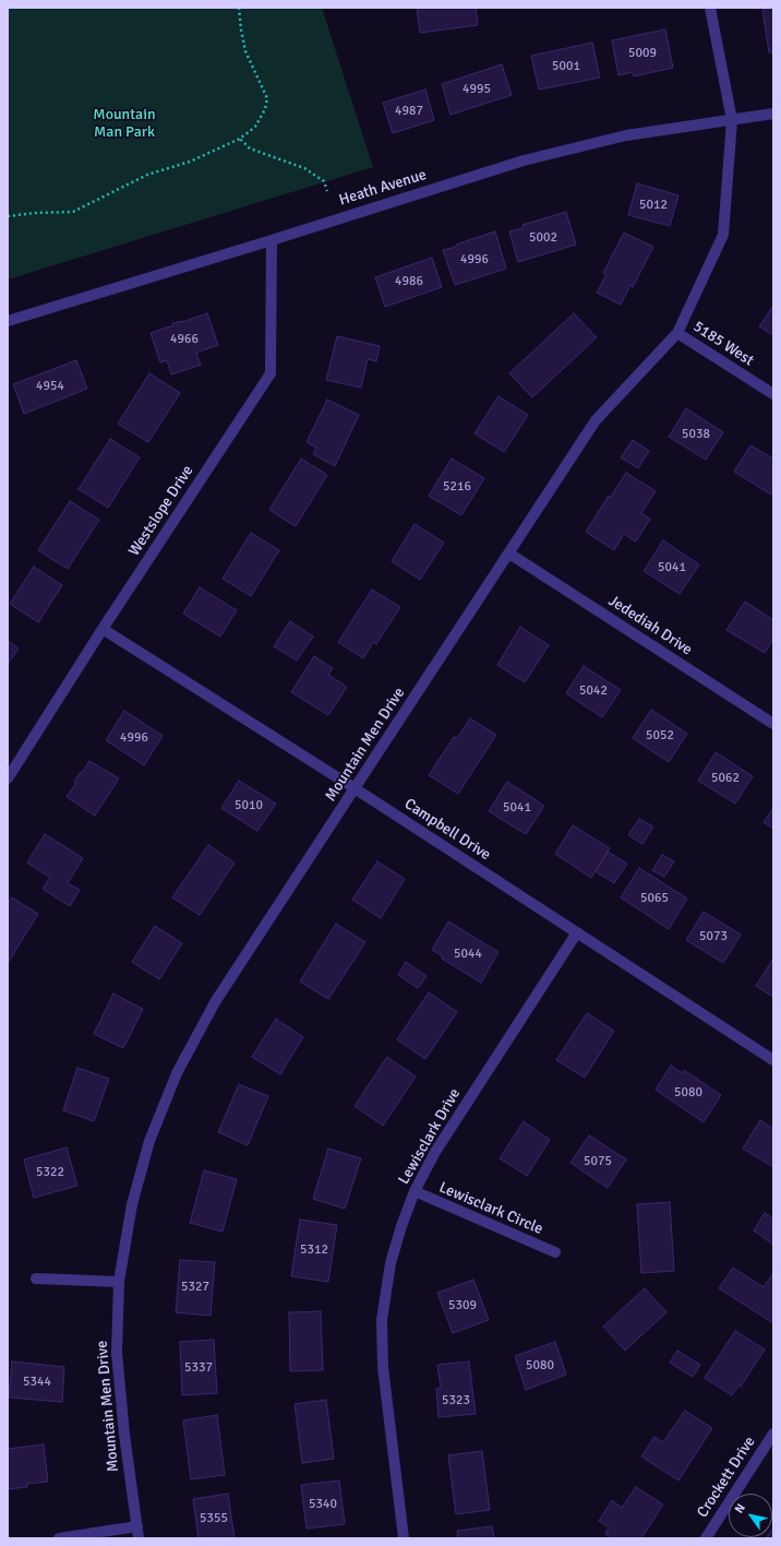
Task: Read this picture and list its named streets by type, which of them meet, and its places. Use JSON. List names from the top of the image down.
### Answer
{
  "streets": {
    "street": [
      "Heath Avenue",
      "5185 West",
      "Westslope Drive",
      "Jedediah Drive",
      "Mountain Men Drive",
      "Campbell Drive",
      "Lewisclark Drive",
      "Lewisclark Circle",
      "Crockett Drive"
    ]
  },
  "crossings": [
    ["Heath Avenue", "Westslope Drive"],
    ["Heath Avenue", "Mountain Men Drive"],
    ["5185 West", "Mountain Men Drive"],
    ["Westslope Drive", "Campbell Drive"],
    ["Jedediah Drive", "Mountain Men Drive"],
    ["Mountain Men Drive", "Campbell Drive"],
    ["Campbell Drive", "Lewisclark Drive"],
    ["Lewisclark Drive", "Lewisclark Circle"]
  ],
  "parks": ["Mountain Man Park"],
  "house_numbers": [
    "5009",
    "5001",
    "4995",
    "4987",
    "5012",
    "5002",
    "4996",
    "4986",
    "4966",
    "4954",
    "5038",
    "5216",
    "5041",
    "5042",
    "5052",
    "4996",
    "5062",
    "5010",
    "5041",
    "5065",
    "5073",
    "5044",
    "5080",
    "5075",
    "5322",
    "5312",
    "5327",
    "5309",
    "5080",
    "5337",
    "5344",
    "5323",
    "5340",
    "5355"
  ],
  "north": "top left"
}
